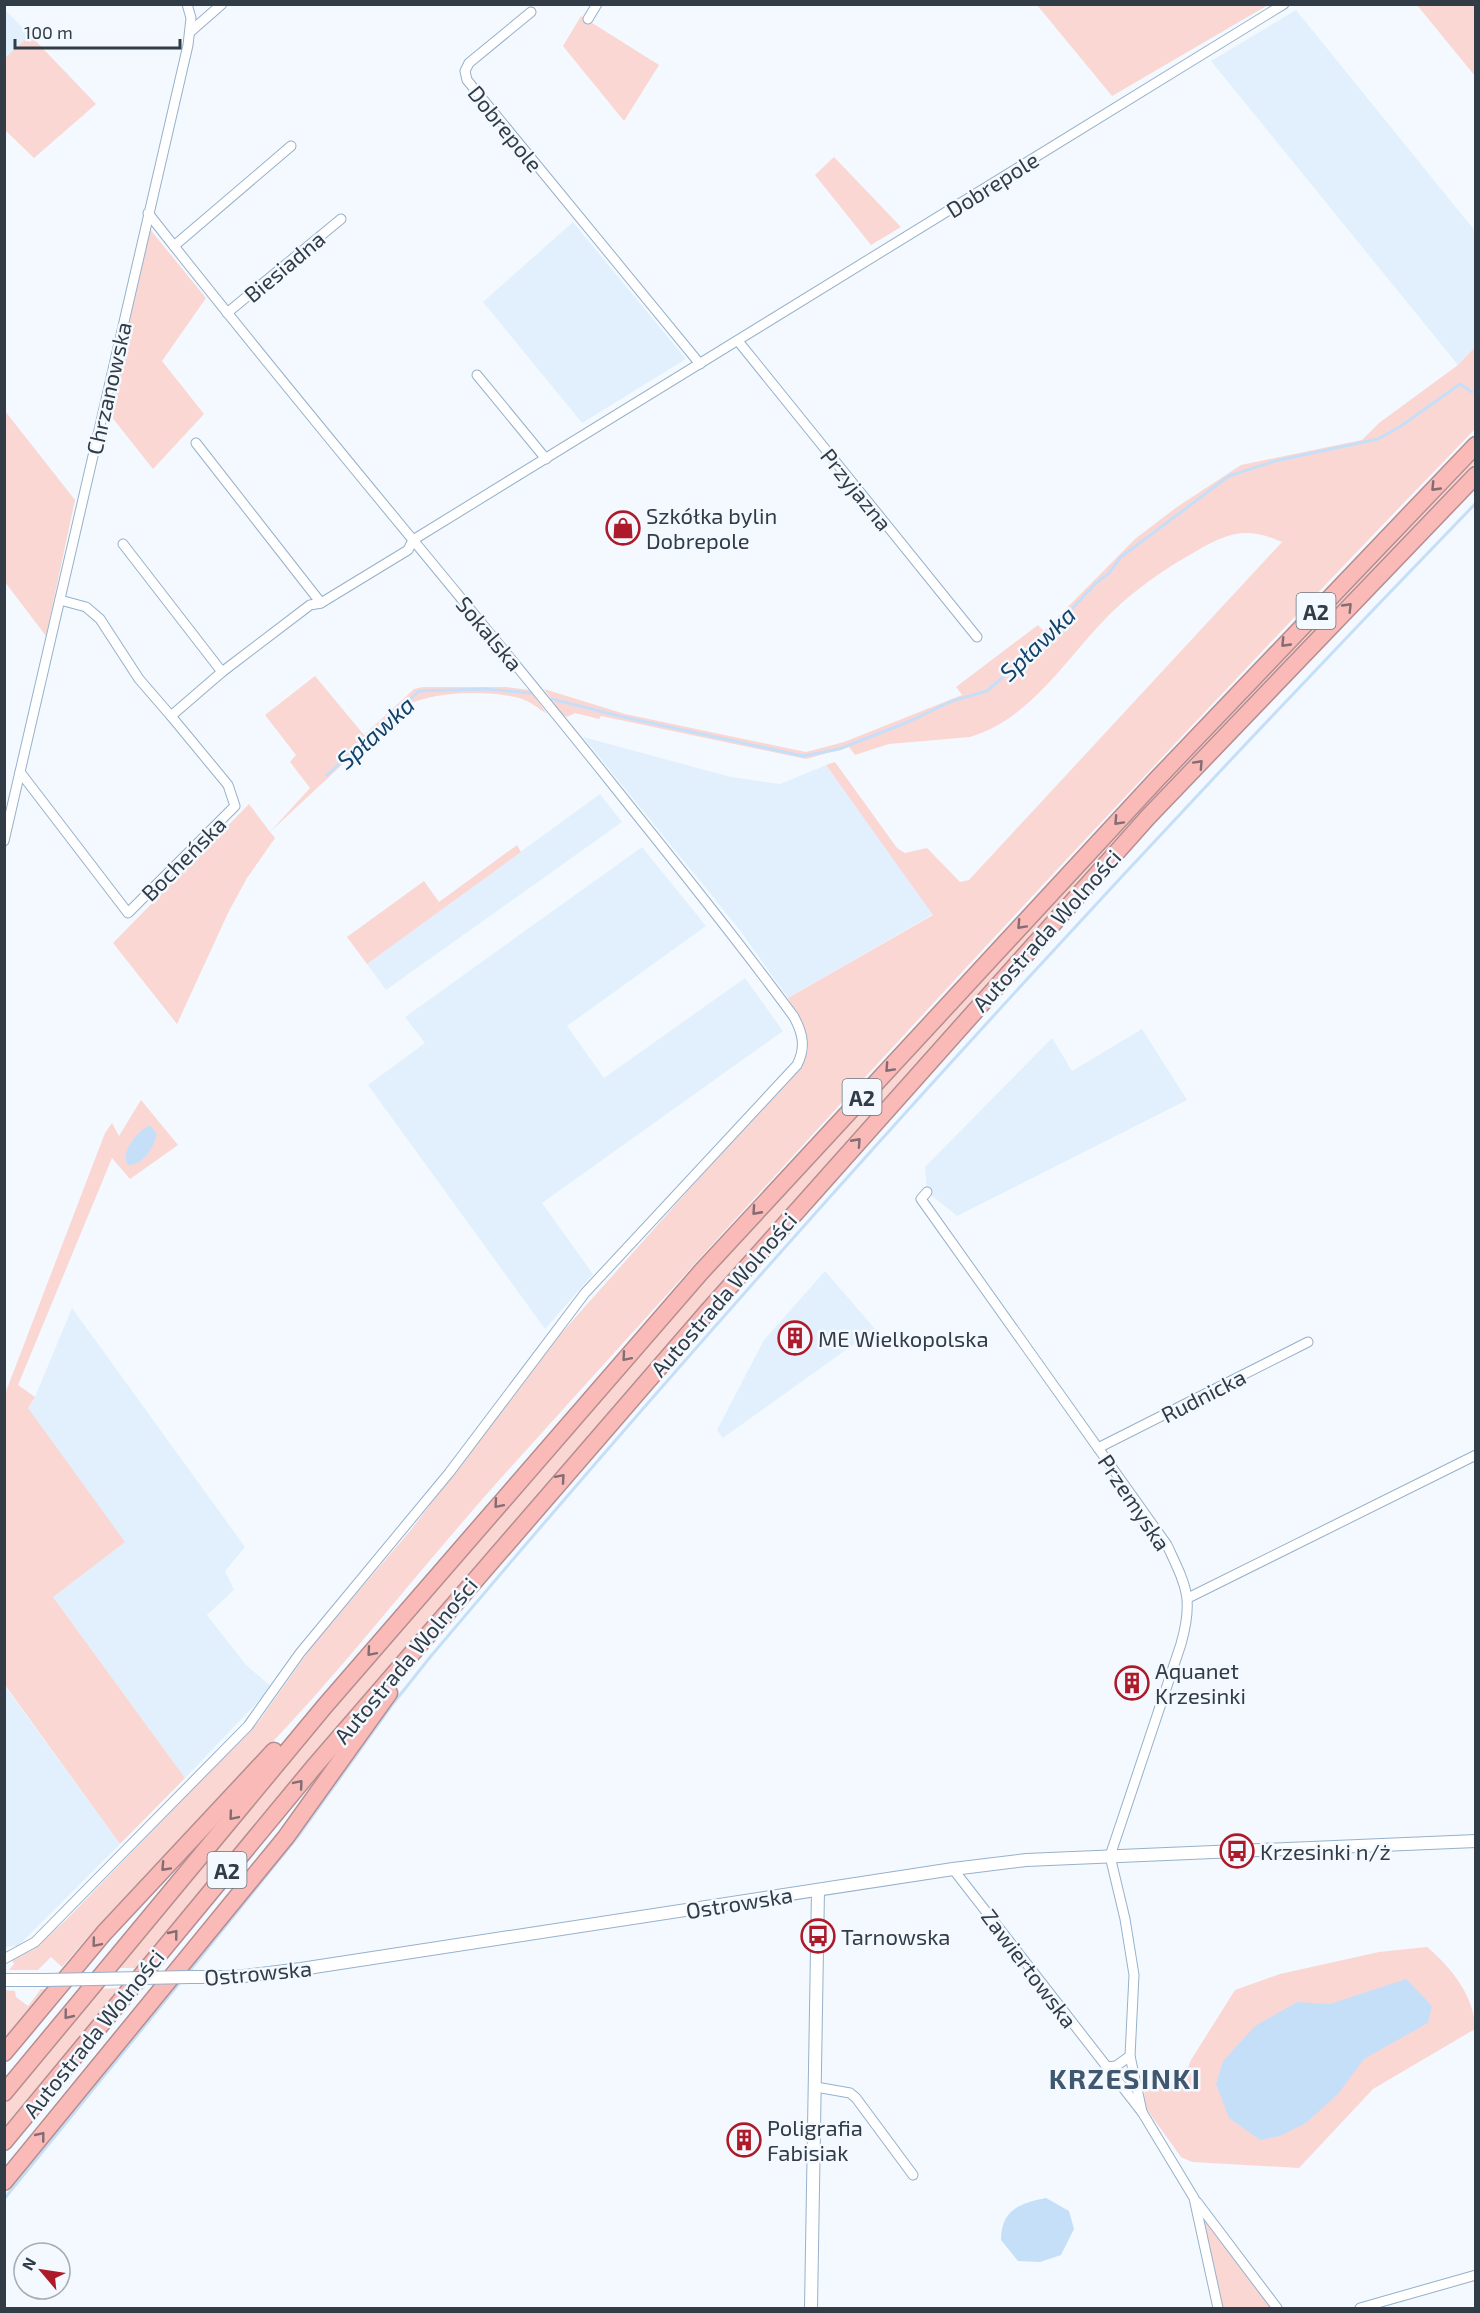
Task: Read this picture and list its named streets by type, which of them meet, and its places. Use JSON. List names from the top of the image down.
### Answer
{
  "streets": {
    "highway": ["A2", "Autostrada Wolności"],
    "street": [
      "Dobrepole",
      "Biesiadna",
      "Chrzanowska",
      "Przyjazna",
      "Sokalska",
      "Bocheńska",
      "Rudnicka",
      "Przemyska",
      "Ostrowska",
      "Zawiertowska"
    ]
  },
  "crossings": [
    ["Dobrepole", "Przyjazna"],
    ["Dobrepole", "Sokalska"],
    ["Biesiadna", "Sokalska"],
    ["Chrzanowska", "Sokalska"],
    ["Chrzanowska", "Bocheńska"],
    ["Rudnicka", "Przemyska"],
    ["Przemyska", "Ostrowska"],
    ["Ostrowska", "Zawiertowska"]
  ],
  "districts": ["KRZESINKI"],
  "water": ["Spławka"],
  "places": {
    "shop": ["Szkółka bylin Dobrepole"],
    "building": ["ME Wielkopolska", "Aquanet Krzesinki", "Poligrafia Fabisiak"],
    "bus stop": ["Krzesinki n/ż", "Tarnowska"]
  },
  "scale_bar": "100 m",
  "north": "top left"
}
